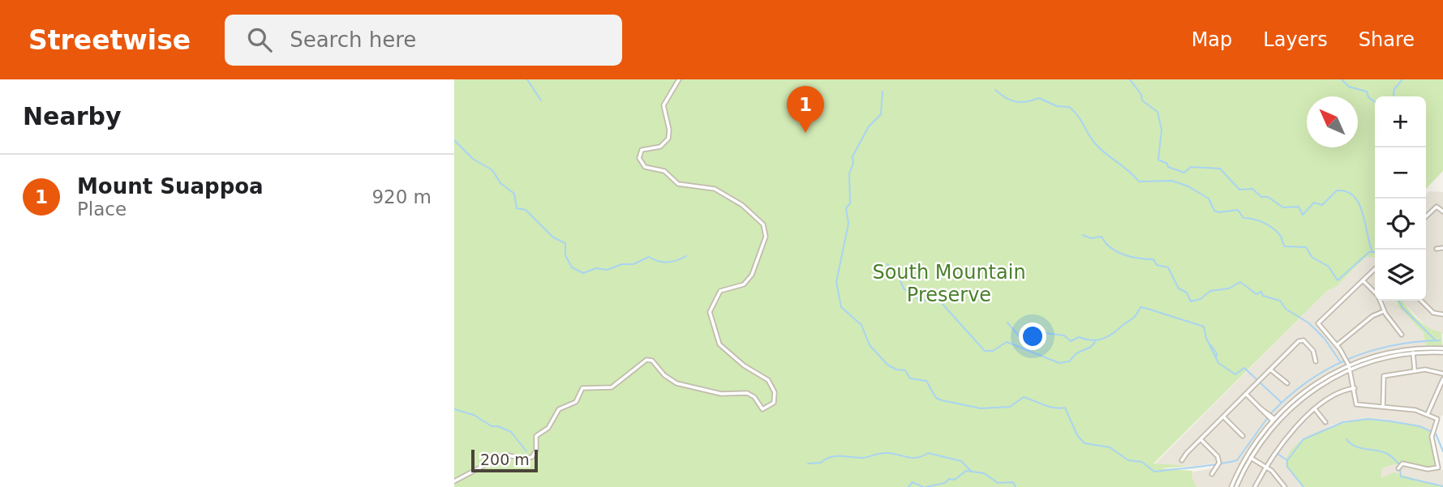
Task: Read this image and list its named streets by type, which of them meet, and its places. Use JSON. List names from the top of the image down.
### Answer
{
  "parks": ["South Mountain Preserve"],
  "scale_bar": "200 m",
  "north": "top left",
  "page": {
    "header": "Streetwise",
    "search": "Search here",
    "nav": ["Map", "Layers", "Share"],
    "heading": "Nearby",
    "pins": "1",
    "map_buttons": ["+", "−"],
    "list": [
      {
        "mark": "1",
        "name": "Mount Suappoa",
        "note": "Place",
        "value": "920 m"
      }
    ],
    "scale": "200 m"
  }
}
